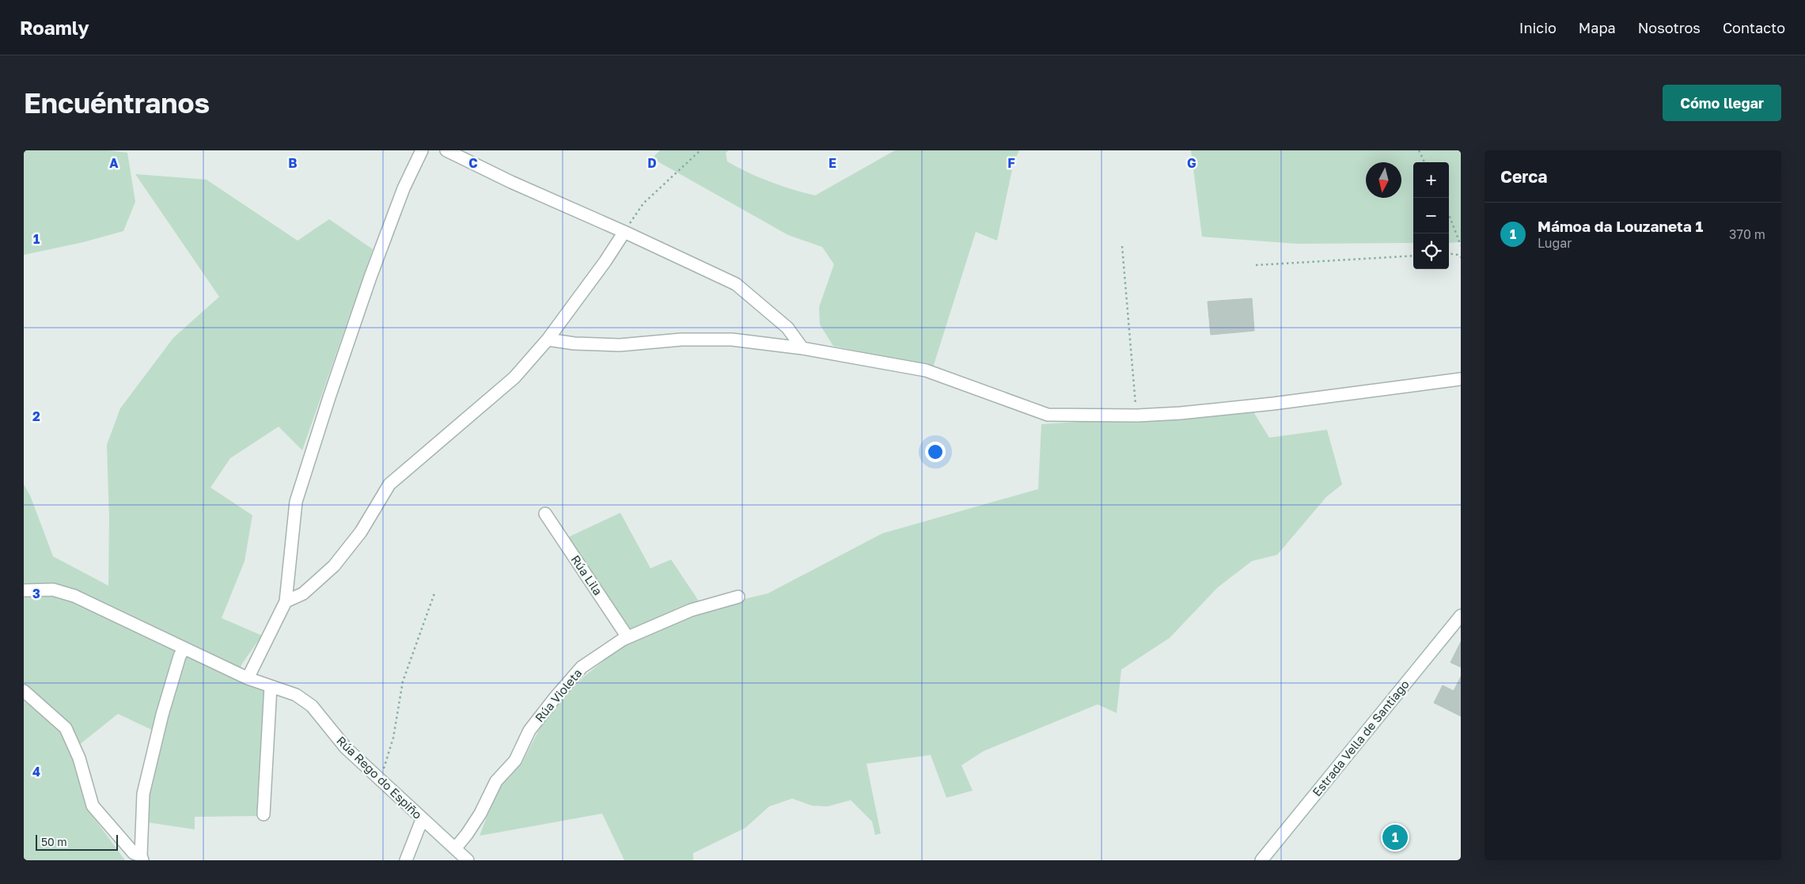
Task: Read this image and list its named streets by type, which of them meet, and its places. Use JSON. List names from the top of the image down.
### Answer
{
  "streets": {
    "street": [
      "Rúa Lila",
      "Rúa Violeta",
      "Estrada Vella de Santiago",
      "Rúa Rego do Espiño"
    ]
  },
  "crossings": [
    ["Rúa Lila", "Rúa Violeta"],
    ["Rúa Violeta", "Rúa Rego do Espiño"]
  ],
  "scale_bar": "50 m",
  "north": "bottom",
  "page": {
    "header": "Roamly",
    "nav": [
      "Inicio",
      "Mapa",
      "Nosotros",
      "Contacto"
    ],
    "buttons": "Cómo llegar",
    "title": "Encuéntranos",
    "heading": "Cerca",
    "map_buttons": ["+", "−"],
    "list": [
      {
        "mark": "1",
        "name": "Mámoa da Louzaneta 1",
        "note": "Lugar",
        "value": "370 m"
      }
    ],
    "pins": "1",
    "scale": "50 m"
  },
  "grid": {
    "columns": [
      "A",
      "B",
      "C",
      "D",
      "E",
      "F",
      "G"
    ],
    "rows": [
      "1",
      "2",
      "3",
      "4"
    ]
  }
}
